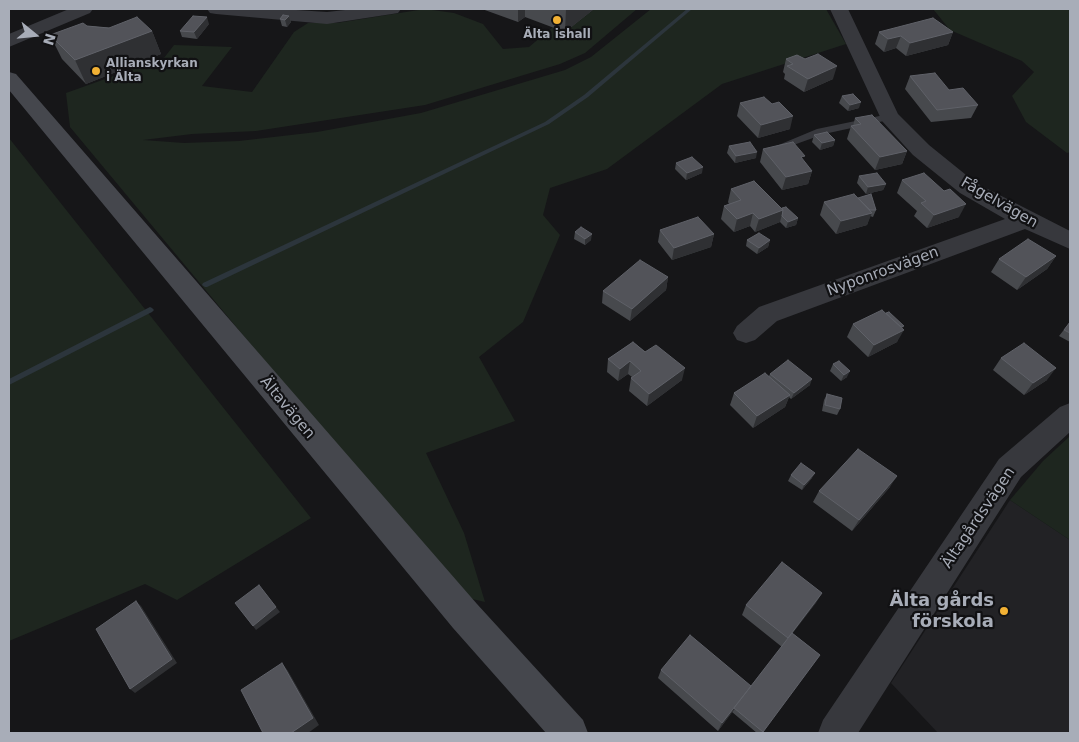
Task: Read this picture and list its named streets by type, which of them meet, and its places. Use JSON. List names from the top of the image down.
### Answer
{
  "streets": {
    "main road": ["Ältavägen"],
    "street": ["Fågelvägen", "Nyponrosvägen", "Ältagårdsvägen"]
  },
  "crossings": [
    ["Fågelvägen", "Nyponrosvägen"]
  ],
  "places": ["Älta ishall", "Allianskyrkan i Älta", "Älta gårds förskola"],
  "north": "right"
}
